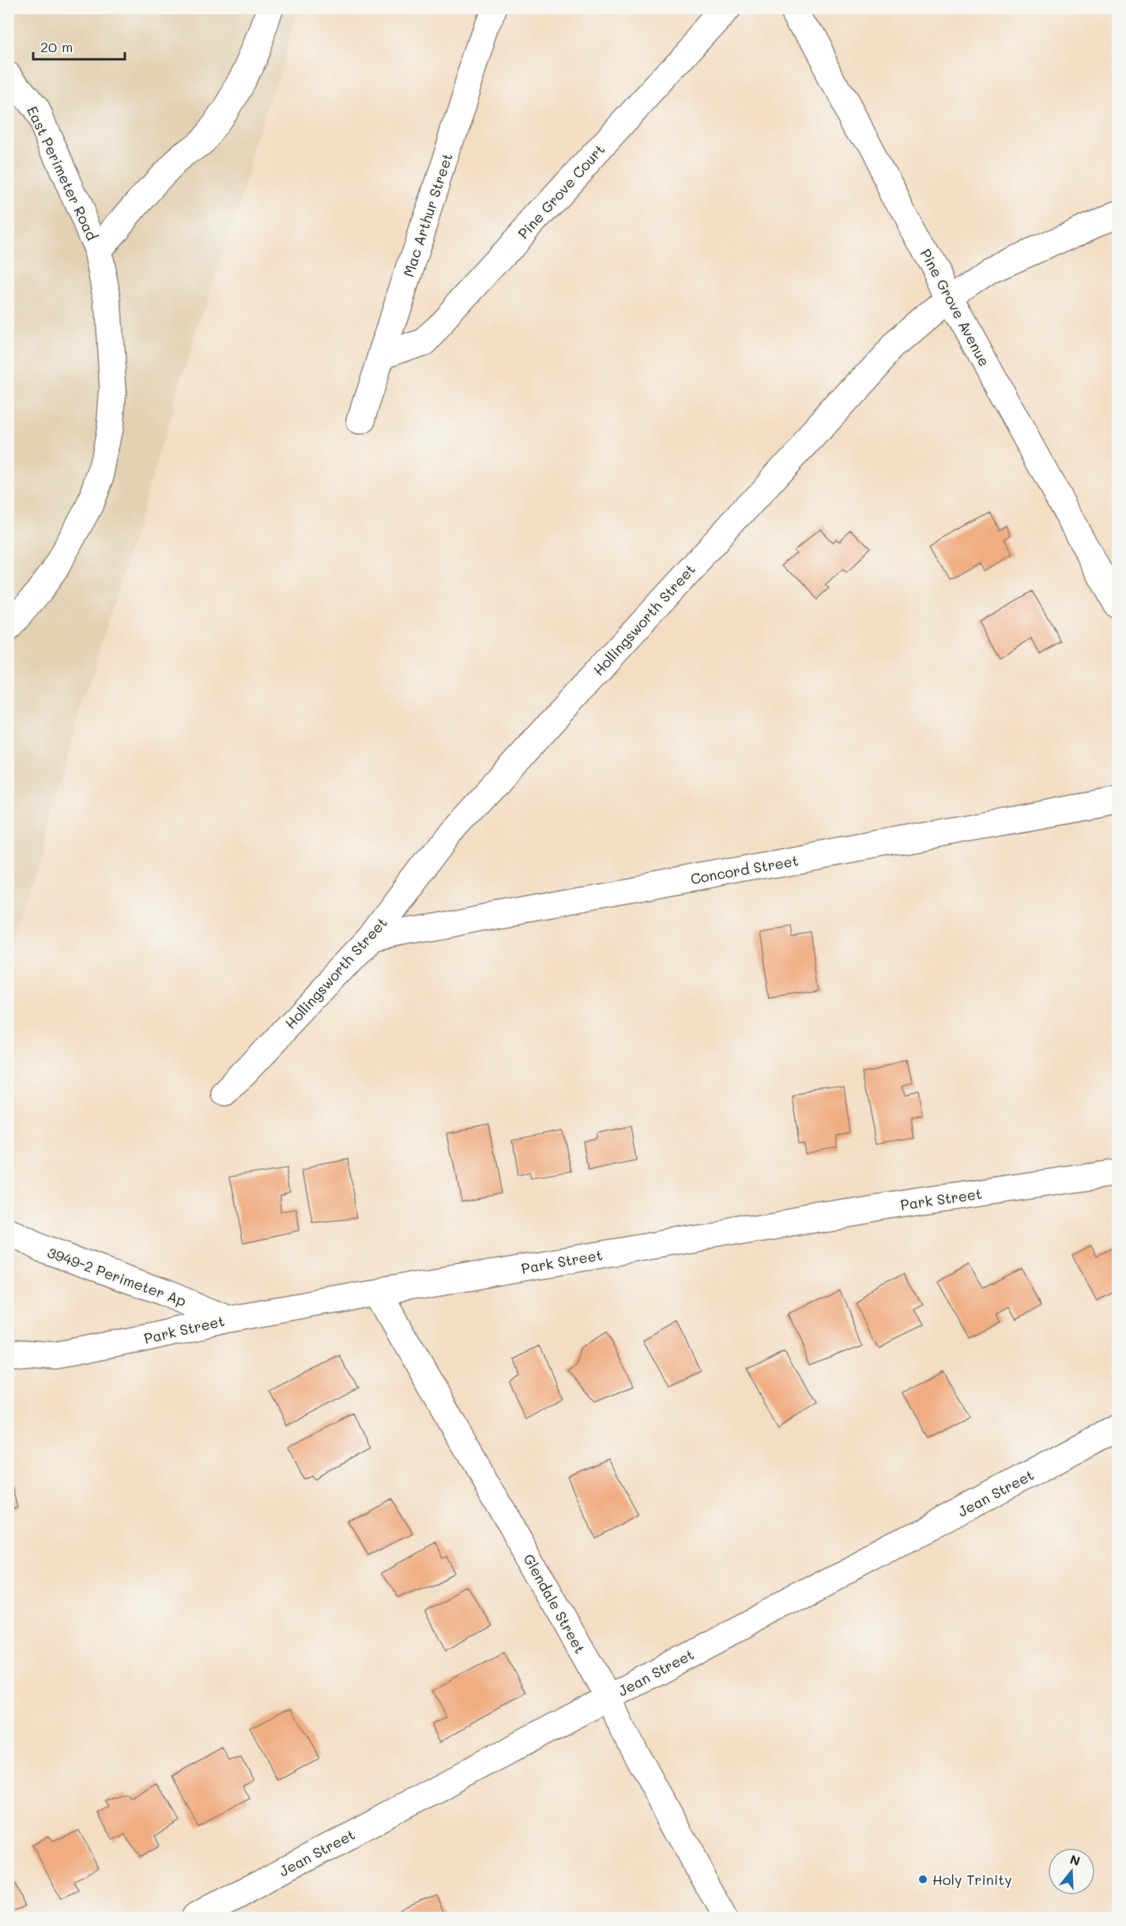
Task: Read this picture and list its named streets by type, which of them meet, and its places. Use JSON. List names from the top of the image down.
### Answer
{
  "streets": {
    "street": [
      "East Perimeter Road",
      "Pine Grove Court",
      "Mac Arthur Street",
      "Pine Grove Avenue",
      "Hollingsworth Street",
      "Concord Street",
      "Park Street",
      "3949-2 Perimeter Ap",
      "Jean Street",
      "Glendale Street"
    ]
  },
  "crossings": [
    ["Pine Grove Court", "Mac Arthur Street"],
    ["Pine Grove Avenue", "Hollingsworth Street"],
    ["Hollingsworth Street", "Concord Street"],
    ["Park Street", "3949-2 Perimeter Ap"],
    ["Park Street", "Glendale Street"],
    ["Jean Street", "Glendale Street"]
  ],
  "places": ["Holy Trinity"],
  "scale_bar": "20 m",
  "north": "top"
}
